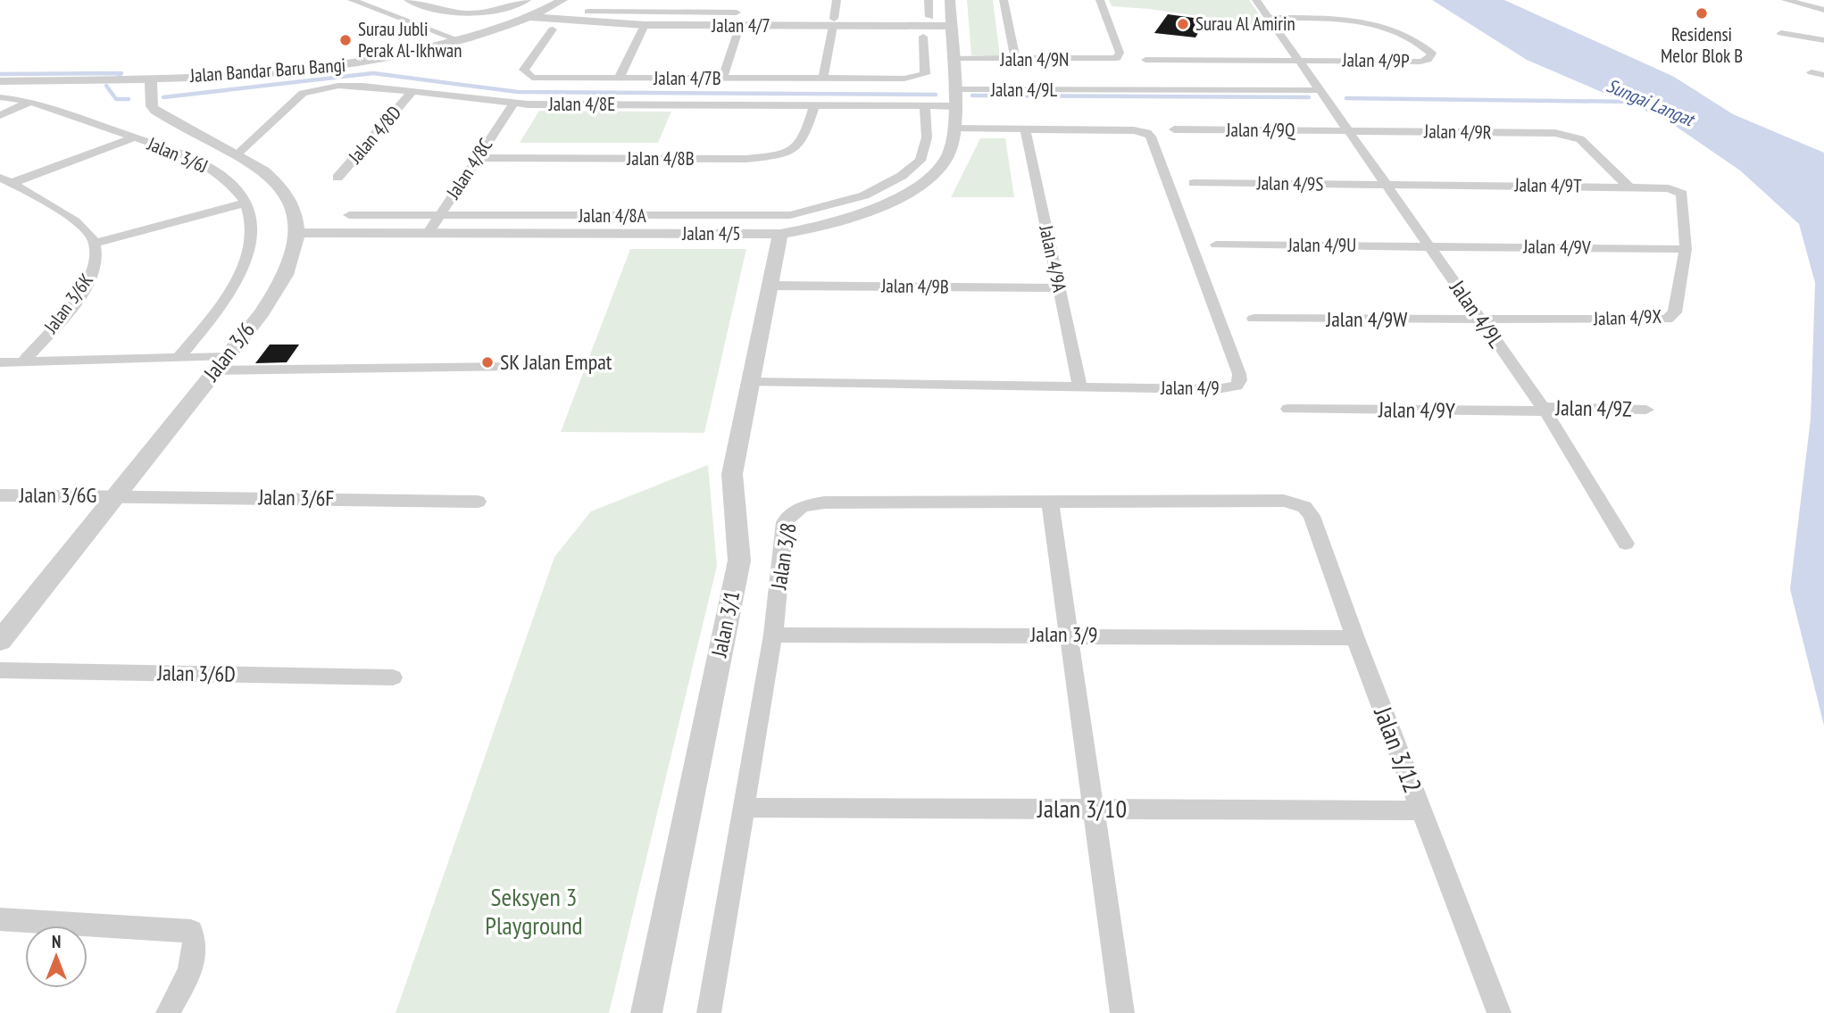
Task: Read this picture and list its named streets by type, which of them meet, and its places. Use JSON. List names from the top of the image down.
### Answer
{
  "streets": {
    "street": [
      "Jalan 4/7",
      "Jalan 4/9N",
      "Jalan 4/9P",
      "Jalan Bandar Baru Bangi",
      "Jalan 4/7B",
      "Jalan 4/9L",
      "Jalan 4/8E",
      "Jalan 4/9Q",
      "Jalan 4/9R",
      "Jalan 4/8D",
      "Jalan 3/6J",
      "Jalan 4/8B",
      "Jalan 4/8C",
      "Jalan 4/9S",
      "Jalan 4/9T",
      "Jalan 4/8A",
      "Jalan 4/5",
      "Jalan 4/9U",
      "Jalan 4/9V",
      "Jalan 4/9A",
      "Jalan 4/9B",
      "Jalan 3/6K",
      "Jalan 4/9X",
      "Jalan 4/9W",
      "Jalan 3/6",
      "Jalan 4/9",
      "Jalan 4/9Z",
      "Jalan 4/9Y",
      "Jalan 3/6G",
      "Jalan 3/6F",
      "Jalan 3/8",
      "Jalan 3/1",
      "Jalan 3/9",
      "Jalan 3/6D",
      "Jalan 3/12",
      "Jalan 3/10"
    ]
  },
  "crossings": [
    ["Jalan 4/7", "Jalan Bandar Baru Bangi"],
    ["Jalan 4/7", "Jalan 4/5"],
    ["Jalan 4/9N", "Jalan 4/5"],
    ["Jalan Bandar Baru Bangi", "Jalan 3/6"],
    ["Jalan 4/9L", "Jalan 4/9Q"],
    ["Jalan 4/9L", "Jalan 4/9R"],
    ["Jalan 4/9L", "Jalan 4/9S"],
    ["Jalan 4/9L", "Jalan 4/9T"],
    ["Jalan 4/9L", "Jalan 4/5"],
    ["Jalan 4/9L", "Jalan 4/9U"],
    ["Jalan 4/9L", "Jalan 4/9V"],
    ["Jalan 4/9L", "Jalan 4/9X"],
    ["Jalan 4/9L", "Jalan 4/9W"],
    ["Jalan 4/9L", "Jalan 4/9Z"],
    ["Jalan 4/9L", "Jalan 4/9Y"],
    ["Jalan 4/8E", "Jalan 4/8D"],
    ["Jalan 4/8E", "Jalan 4/8B"],
    ["Jalan 4/8E", "Jalan 4/8C"],
    ["Jalan 4/8E", "Jalan 4/8A"],
    ["Jalan 4/8E", "Jalan 4/5"],
    ["Jalan 4/8E", "Jalan 3/6"],
    ["Jalan 4/9Q", "Jalan 4/9R"],
    ["Jalan 4/9R", "Jalan 4/9T"],
    ["Jalan 4/8B", "Jalan 4/8C"],
    ["Jalan 4/8C", "Jalan 4/8A"],
    ["Jalan 4/8C", "Jalan 4/5"],
    ["Jalan 4/9S", "Jalan 4/9T"],
    ["Jalan 4/9T", "Jalan 4/9X"],
    ["Jalan 4/5", "Jalan 3/6"],
    ["Jalan 4/5", "Jalan 4/9"],
    ["Jalan 4/5", "Jalan 3/1"],
    ["Jalan 4/9U", "Jalan 4/9V"],
    ["Jalan 4/9V", "Jalan 4/9X"],
    ["Jalan 4/9A", "Jalan 4/9B"],
    ["Jalan 4/9A", "Jalan 4/9"],
    ["Jalan 4/9B", "Jalan 3/1"],
    ["Jalan 4/9X", "Jalan 4/9W"],
    ["Jalan 3/6", "Jalan 3/6G"],
    ["Jalan 3/6", "Jalan 3/6F"],
    ["Jalan 4/9", "Jalan 3/1"],
    ["Jalan 4/9Z", "Jalan 4/9Y"],
    ["Jalan 3/6G", "Jalan 3/6F"],
    ["Jalan 3/8", "Jalan 3/9"],
    ["Jalan 3/8", "Jalan 3/12"],
    ["Jalan 3/8", "Jalan 3/10"],
    ["Jalan 3/9", "Jalan 3/12"],
    ["Jalan 3/12", "Jalan 3/10"]
  ],
  "water": ["Sungai Langat"],
  "parks": ["Seksyen 3 Playground"],
  "places": [
    "Residensi Melor Blok B",
    "Surau Al Amirin",
    "Surau Jubli Perak Al-Ikhwan",
    "SK Jalan Empat"
  ],
  "north": "top"
}
